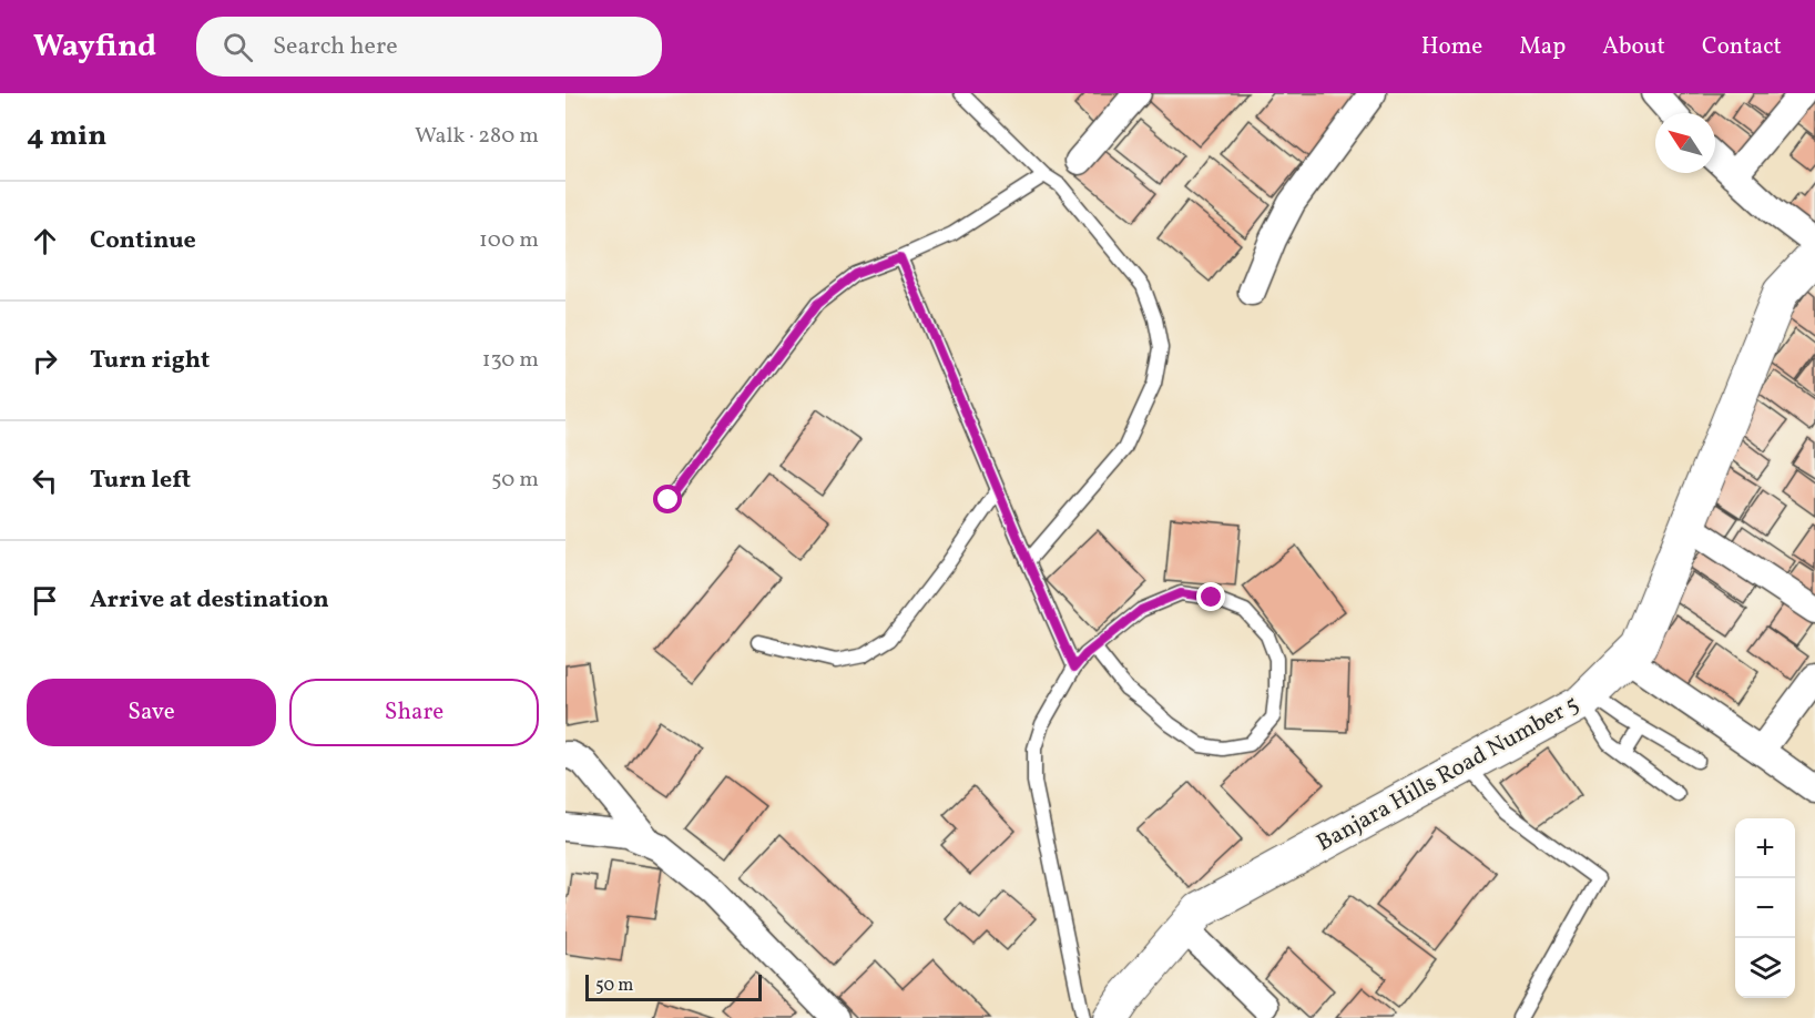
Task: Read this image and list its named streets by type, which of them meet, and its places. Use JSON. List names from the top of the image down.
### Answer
{
  "streets": {
    "street": ["Banjara Hills Road Number 5"]
  },
  "scale_bar": "50 m",
  "north": "top left",
  "page": {
    "header": "Wayfind",
    "search": "Search here",
    "nav": [
      "Home",
      "Map",
      "About",
      "Contact"
    ],
    "heading": ["4 min", "Walk · 280 m"],
    "list": [
      ["Continue", "100 m"],
      ["Turn right", "130 m"],
      ["Turn left", "50 m"],
      "Arrive at destination"
    ],
    "buttons": ["Save", "Share"],
    "map_buttons": ["+", "−"],
    "scale": "50 m"
  }
}
